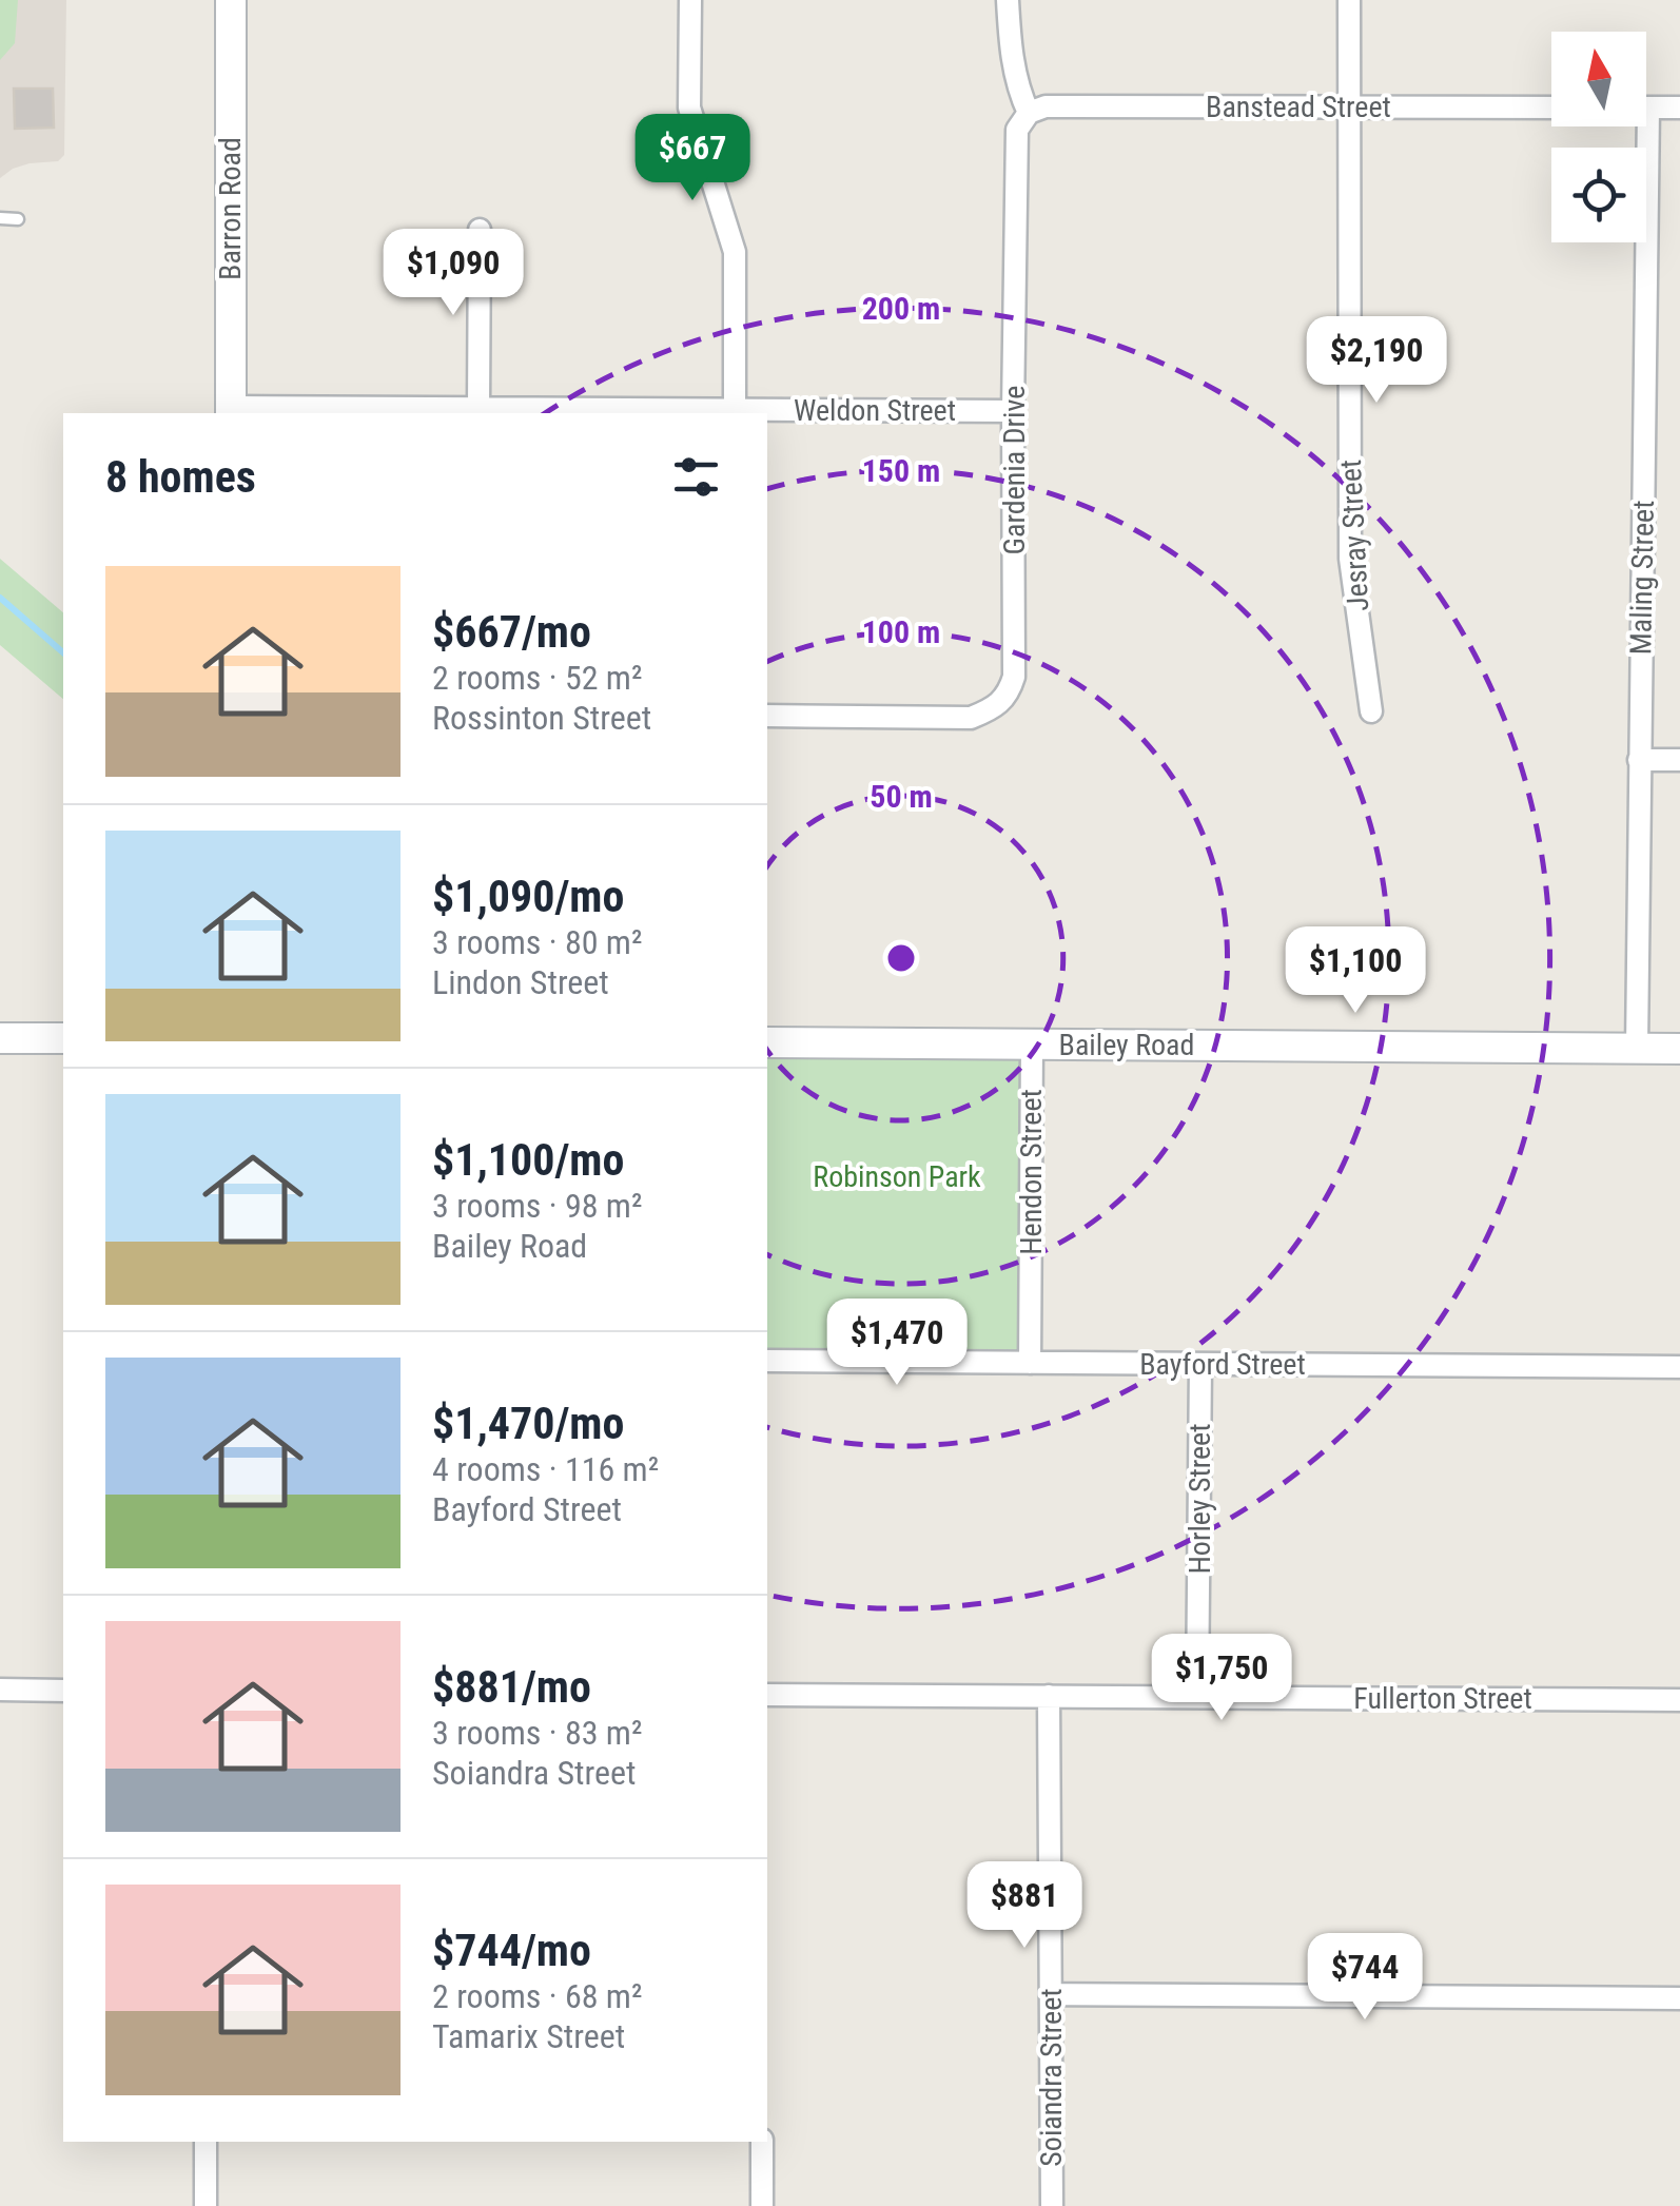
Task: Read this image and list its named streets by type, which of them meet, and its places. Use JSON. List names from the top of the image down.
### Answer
{
  "streets": {
    "street": [
      "Banstead Street",
      "Barron Road",
      "Weldon Street",
      "Gardenia Drive",
      "Jesray Street",
      "Maling Street",
      "Bailey Road",
      "Hendon Street",
      "Bayford Street",
      "Horley Street",
      "Fullerton Street",
      "Soiandra Street"
    ]
  },
  "crossings": [
    ["Banstead Street", "Gardenia Drive"],
    ["Banstead Street", "Jesray Street"],
    ["Barron Road", "Weldon Street"],
    ["Weldon Street", "Gardenia Drive"],
    ["Maling Street", "Bailey Road"],
    ["Bailey Road", "Hendon Street"],
    ["Hendon Street", "Bayford Street"],
    ["Bayford Street", "Horley Street"],
    ["Horley Street", "Fullerton Street"],
    ["Fullerton Street", "Soiandra Street"]
  ],
  "parks": ["Robinson Park"],
  "north": "top",
  "page": {
    "price": [
      "$667",
      "$1,090",
      "$2,190",
      "$1,100",
      "$1,470",
      "$1,750",
      "$881",
      "$744"
    ],
    "heading": "8 homes",
    "list": [
      {
        "name": "$667/mo",
        "note": "2 rooms · 52 m² · Rossinton Street"
      },
      {
        "name": "$1,090/mo",
        "note": "3 rooms · 80 m² · Lindon Street"
      },
      {
        "name": "$1,100/mo",
        "note": "3 rooms · 98 m² · Bailey Road"
      },
      {
        "name": "$1,470/mo",
        "note": "4 rooms · 116 m² · Bayford Street"
      },
      {
        "name": "$881/mo",
        "note": "3 rooms · 83 m² · Soiandra Street"
      },
      {
        "name": "$744/mo",
        "note": "2 rooms · 68 m² · Tamarix Street"
      }
    ]
  },
  "rings": [
    "200 m",
    "150 m",
    "100 m",
    "50 m"
  ]
}
